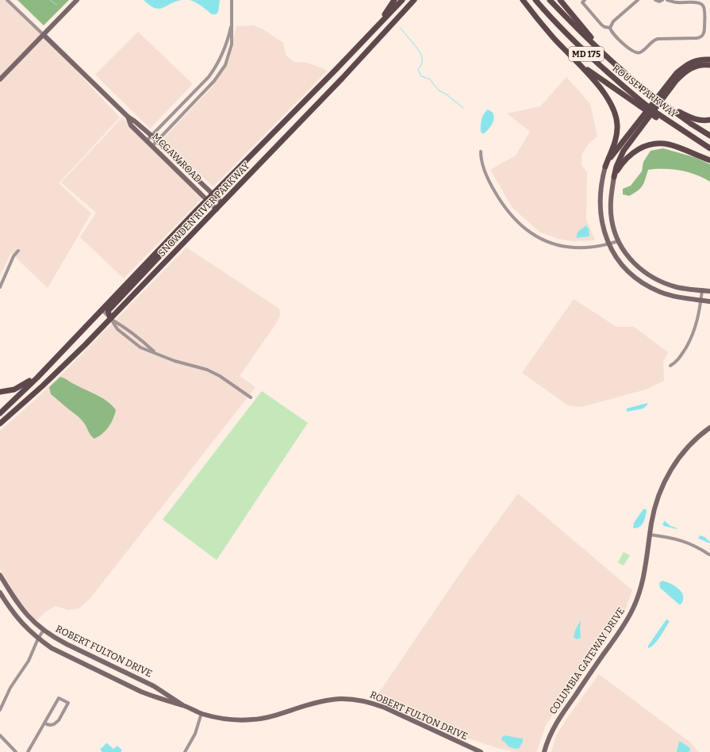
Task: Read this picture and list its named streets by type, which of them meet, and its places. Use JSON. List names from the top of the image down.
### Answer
{
  "streets": {
    "main road": ["MD 175", "ROUSE PARKWAY", "SNOWDEN RIVER PARKWAY"],
    "street": ["MCGAW ROAD", "ROBERT FULTON DRIVE", "COLUMBIA GATEWAY DRIVE"]
  },
  "crossings": [
    ["MCGAW ROAD", "SNOWDEN RIVER PARKWAY"]
  ]
}
